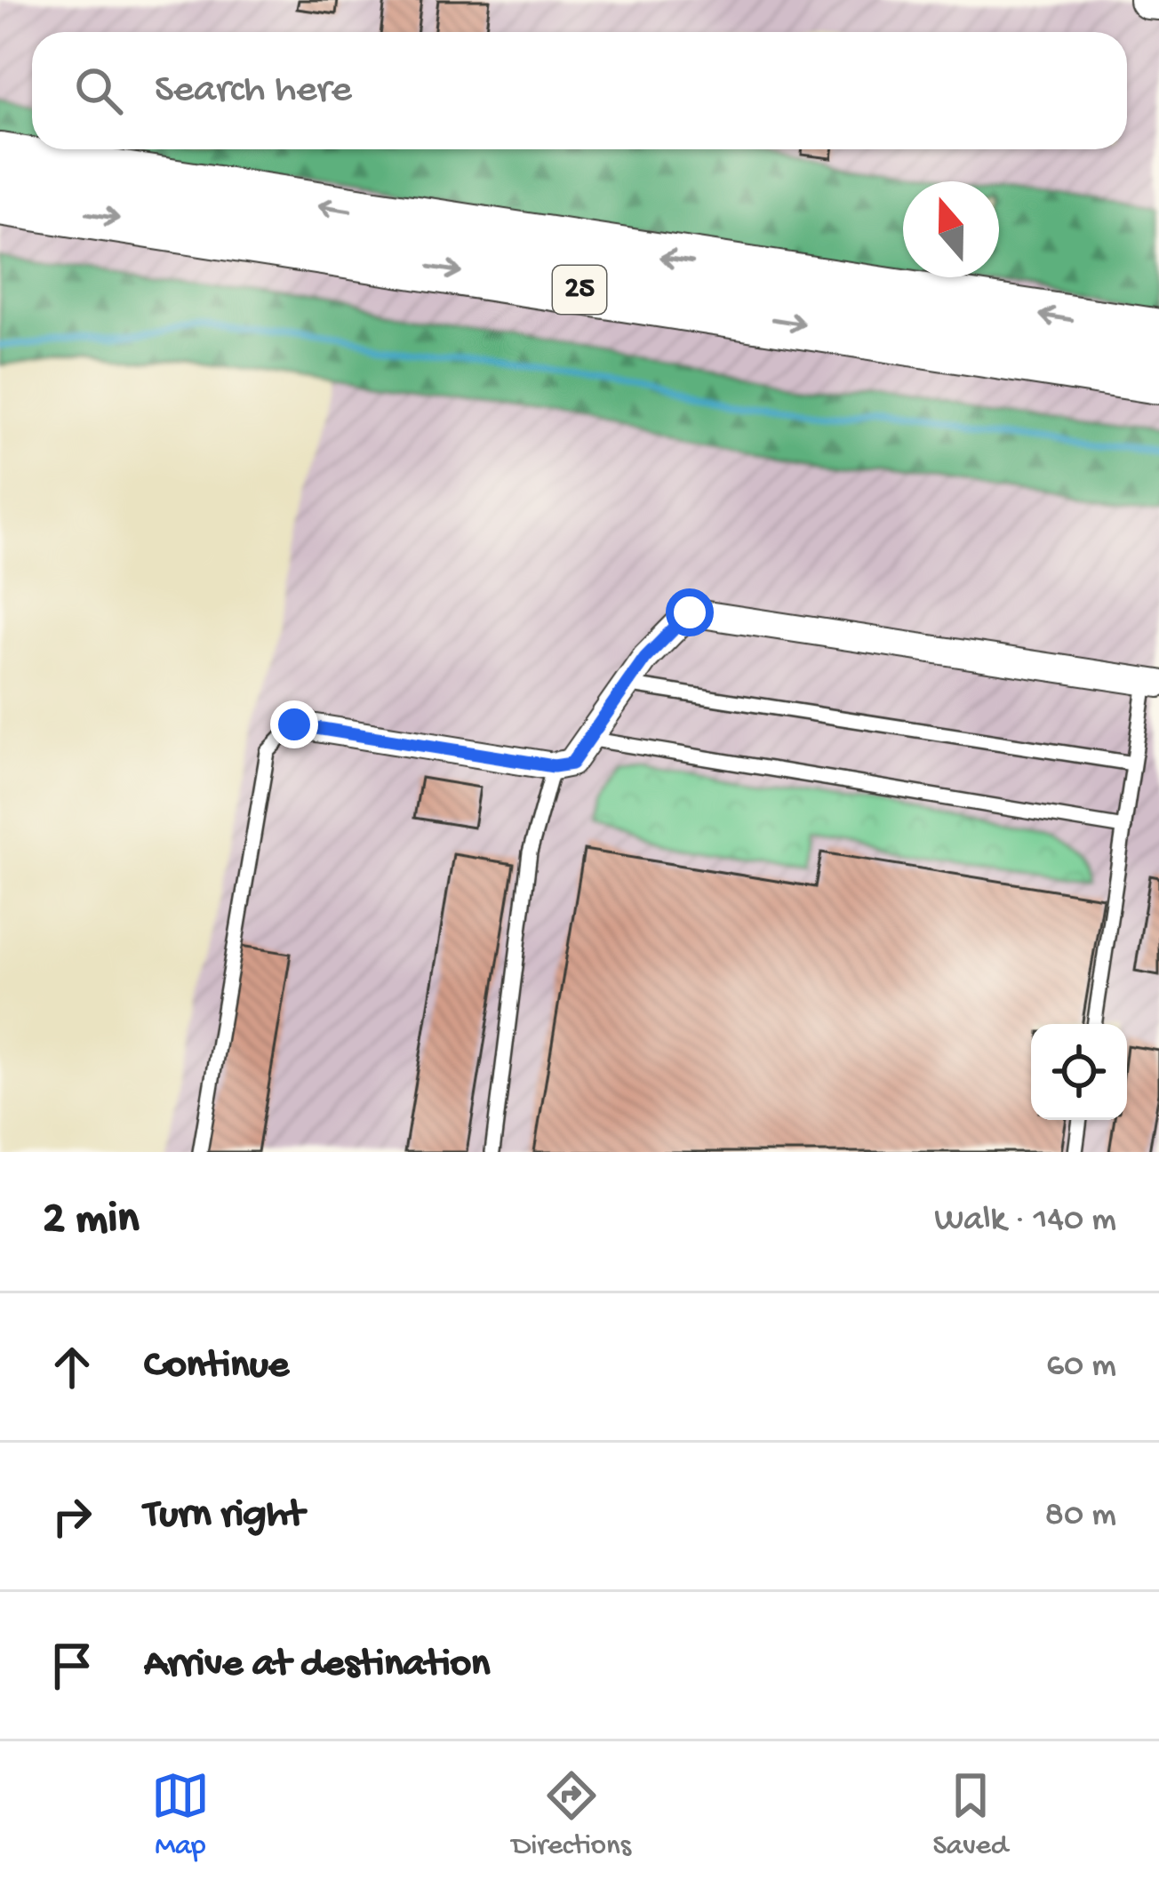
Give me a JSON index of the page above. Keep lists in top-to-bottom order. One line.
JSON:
{"streets":{"highway":["25"]},"north":"top","page":{"search":"Search here","heading":["2 min","Walk · 140 m"],"list":[["Continue","60 m"],["Turn right","80 m"],"Arrive at destination"],"nav":["Map","Directions","Saved"]}}
